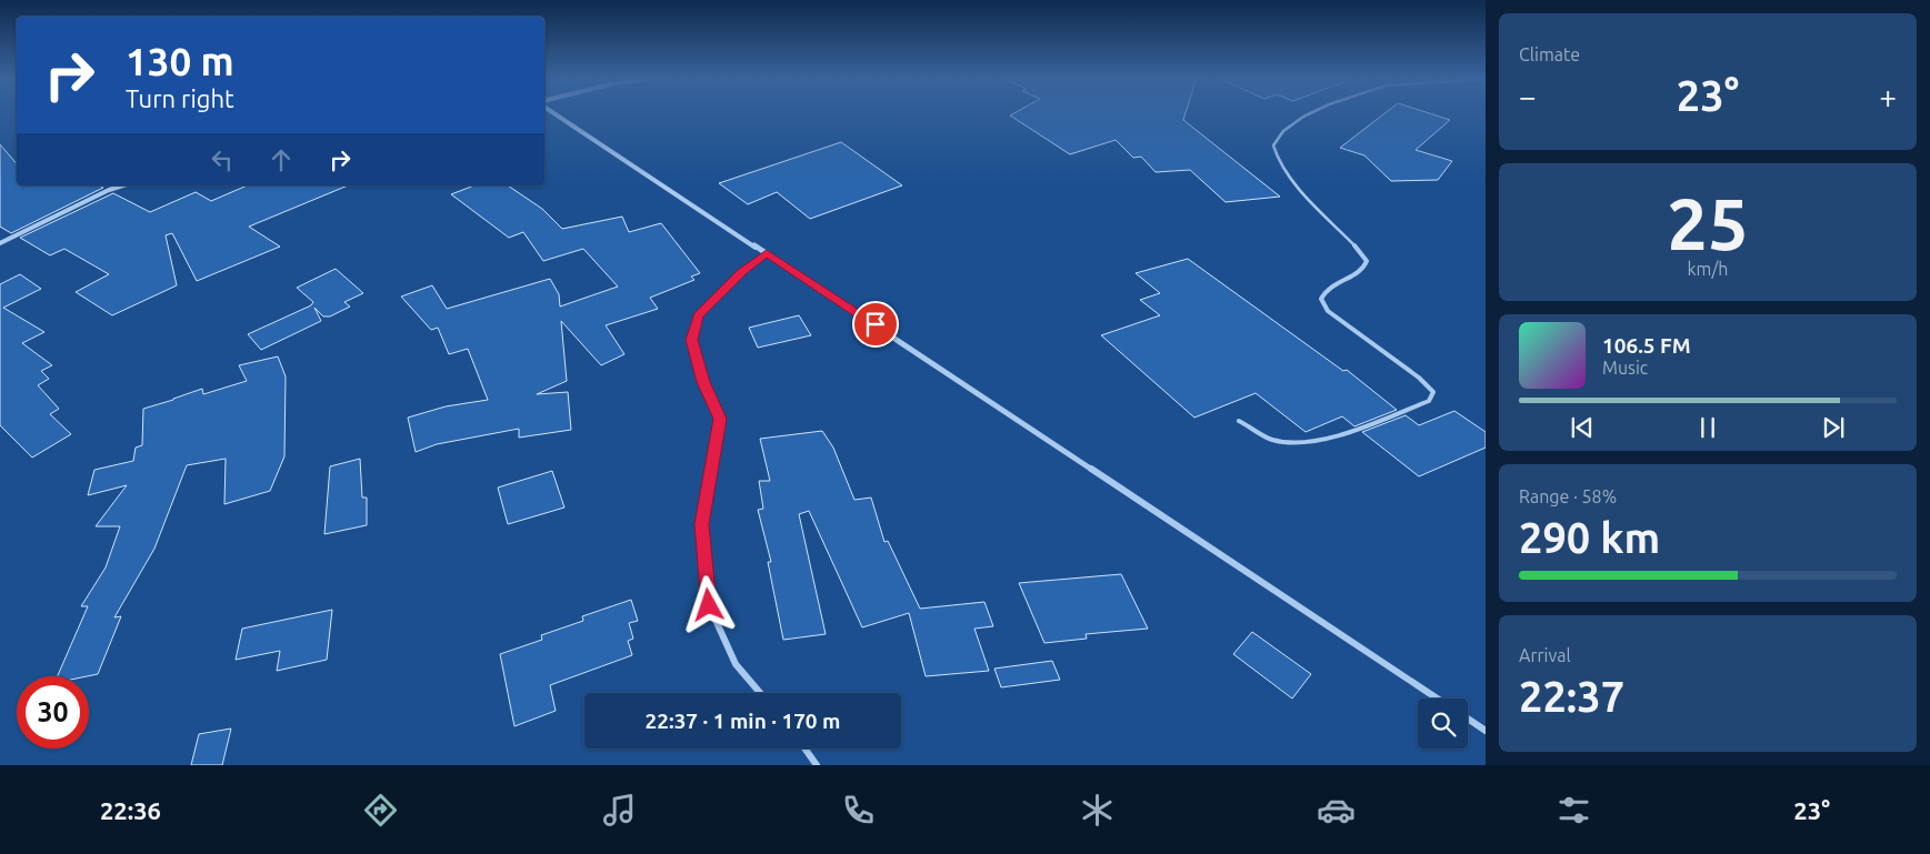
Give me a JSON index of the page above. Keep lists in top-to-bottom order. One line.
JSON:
{"page":{"tile":["Climate",["25","km/h"],["Range · 58%","290 km"],["Arrival","22:37"]],"turn":["130 m","Turn right"],"heat":["−","23°","+"],"song":["106.5 FM","Music"],"limit":"30","trip":"22:37 · 1 min · 170 m","tabs":["22:36","23°"]}}
